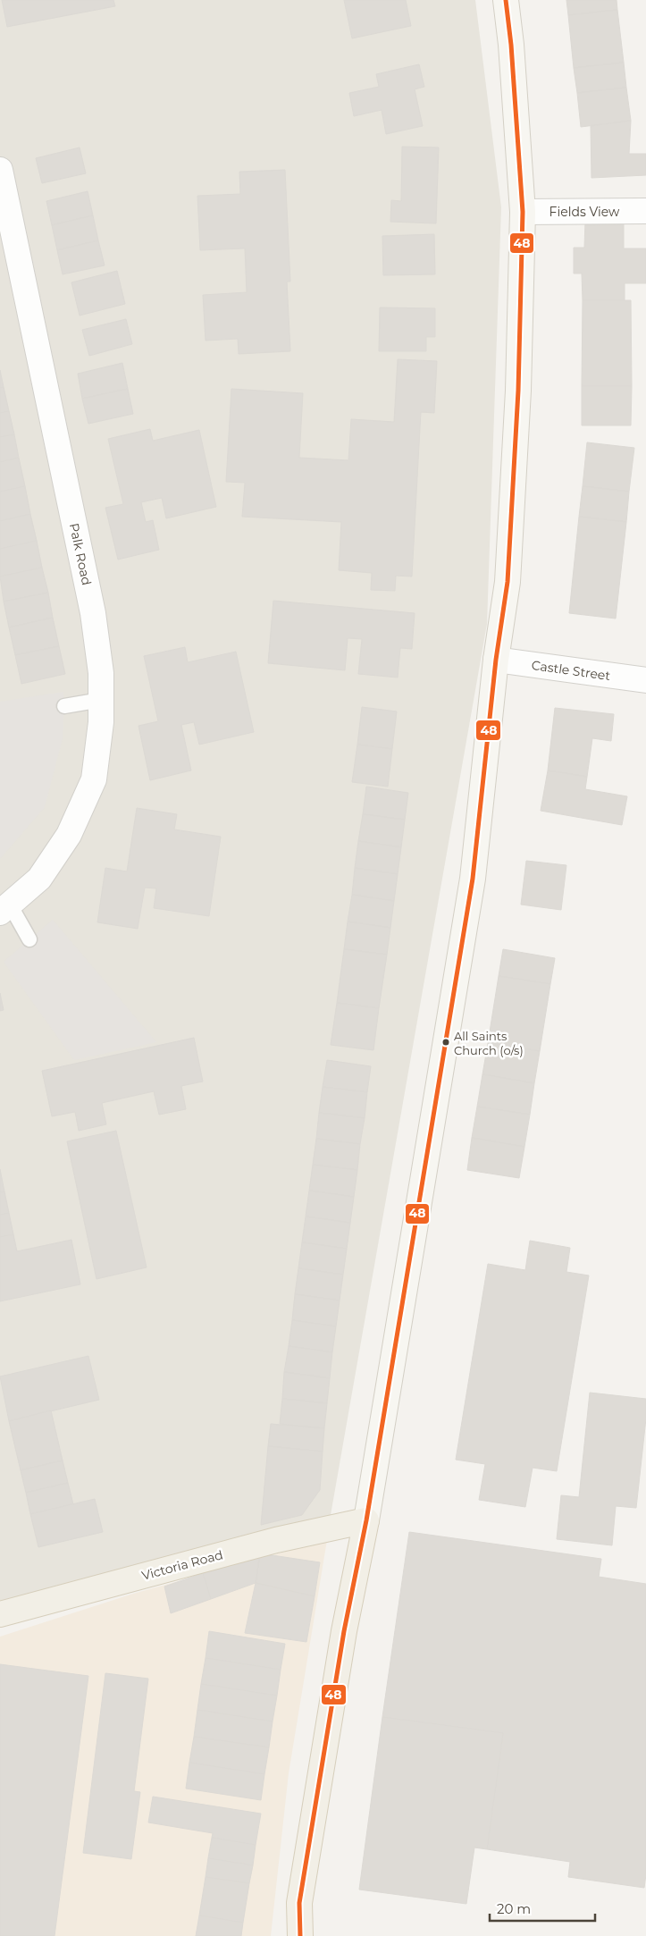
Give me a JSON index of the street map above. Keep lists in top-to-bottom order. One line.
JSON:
{"streets":{"main road":["Victoria Road"],"street":["Fields View","Palk Road","Castle Street"]},"places":["All Saints Church (o/s)"],"lines":["transit line 48"],"scale_bar":"20 m"}
